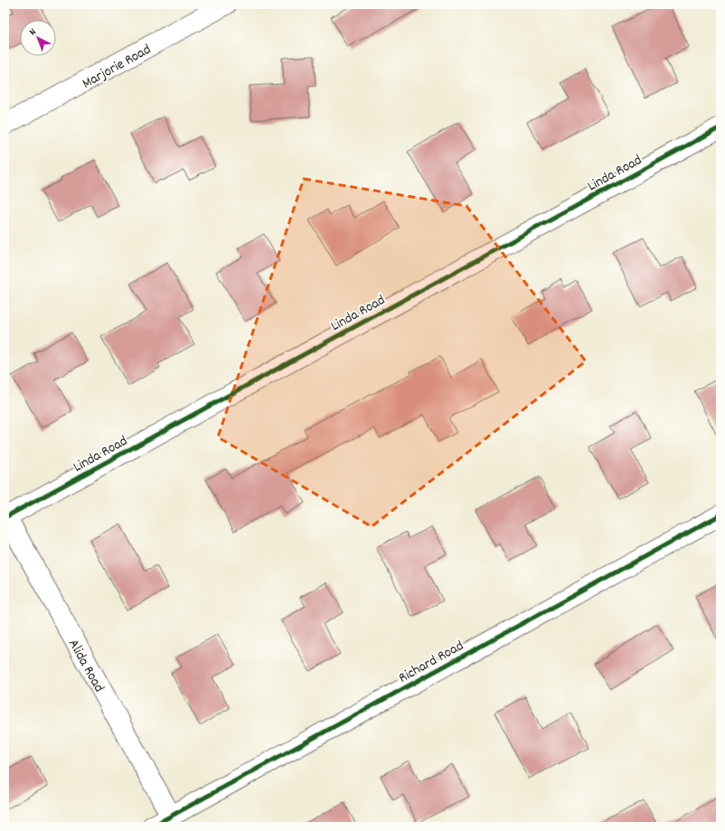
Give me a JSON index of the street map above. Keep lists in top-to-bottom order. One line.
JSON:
{"streets":{"street":["Marjorie Road","Linda Road","Richard Road","Alida Road"]},"crossings":[["Linda Road","Alida Road"],["Richard Road","Alida Road"]],"north":"top left"}
